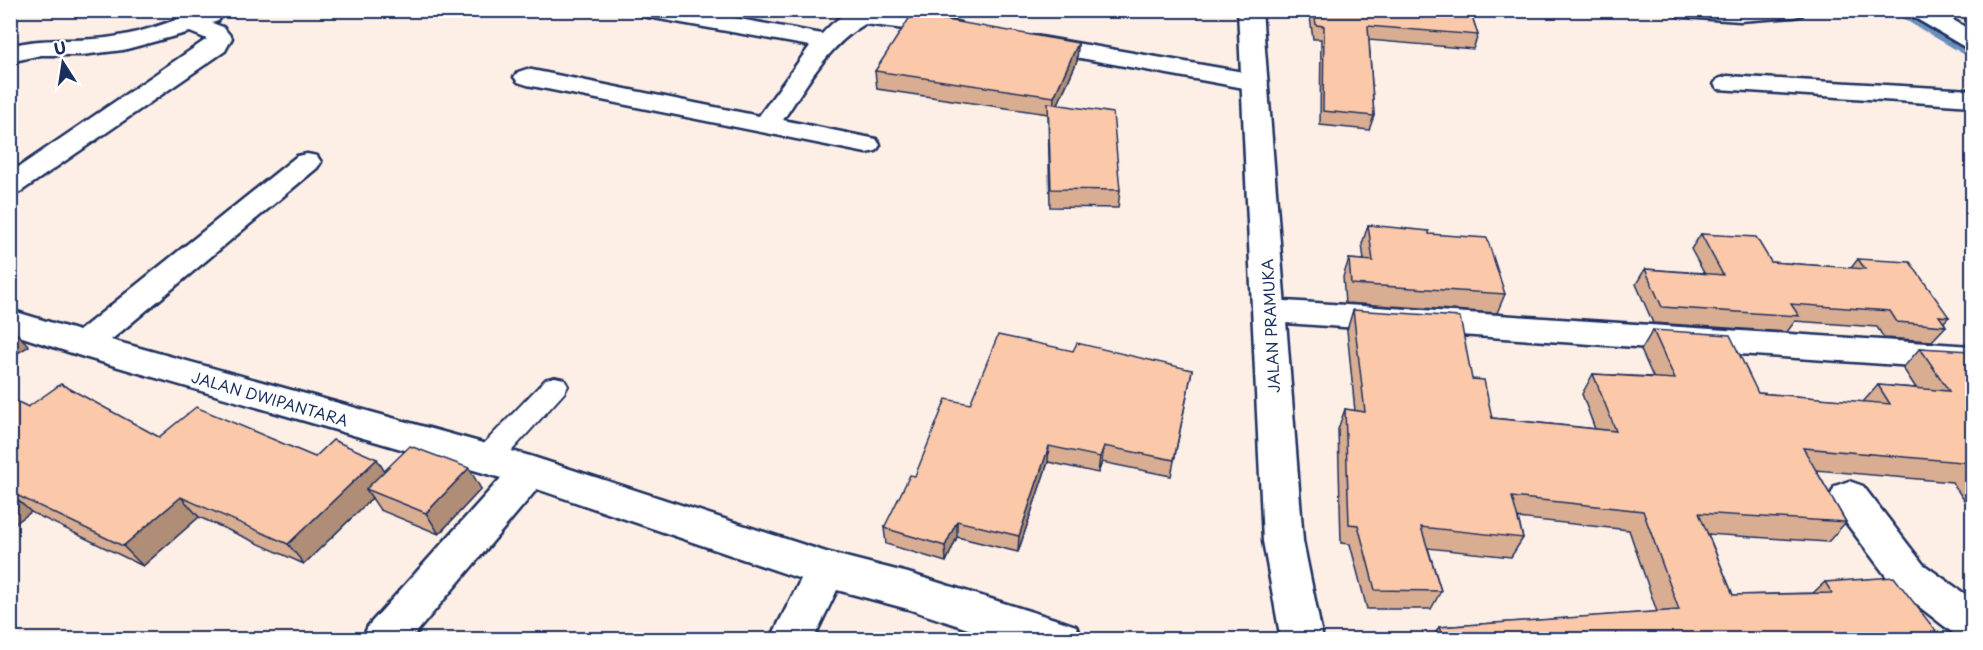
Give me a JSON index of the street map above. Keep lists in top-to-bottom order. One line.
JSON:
{"streets":{"street":["JALAN PRAMUKA","JALAN DWIPANTARA"]},"north":"top"}
